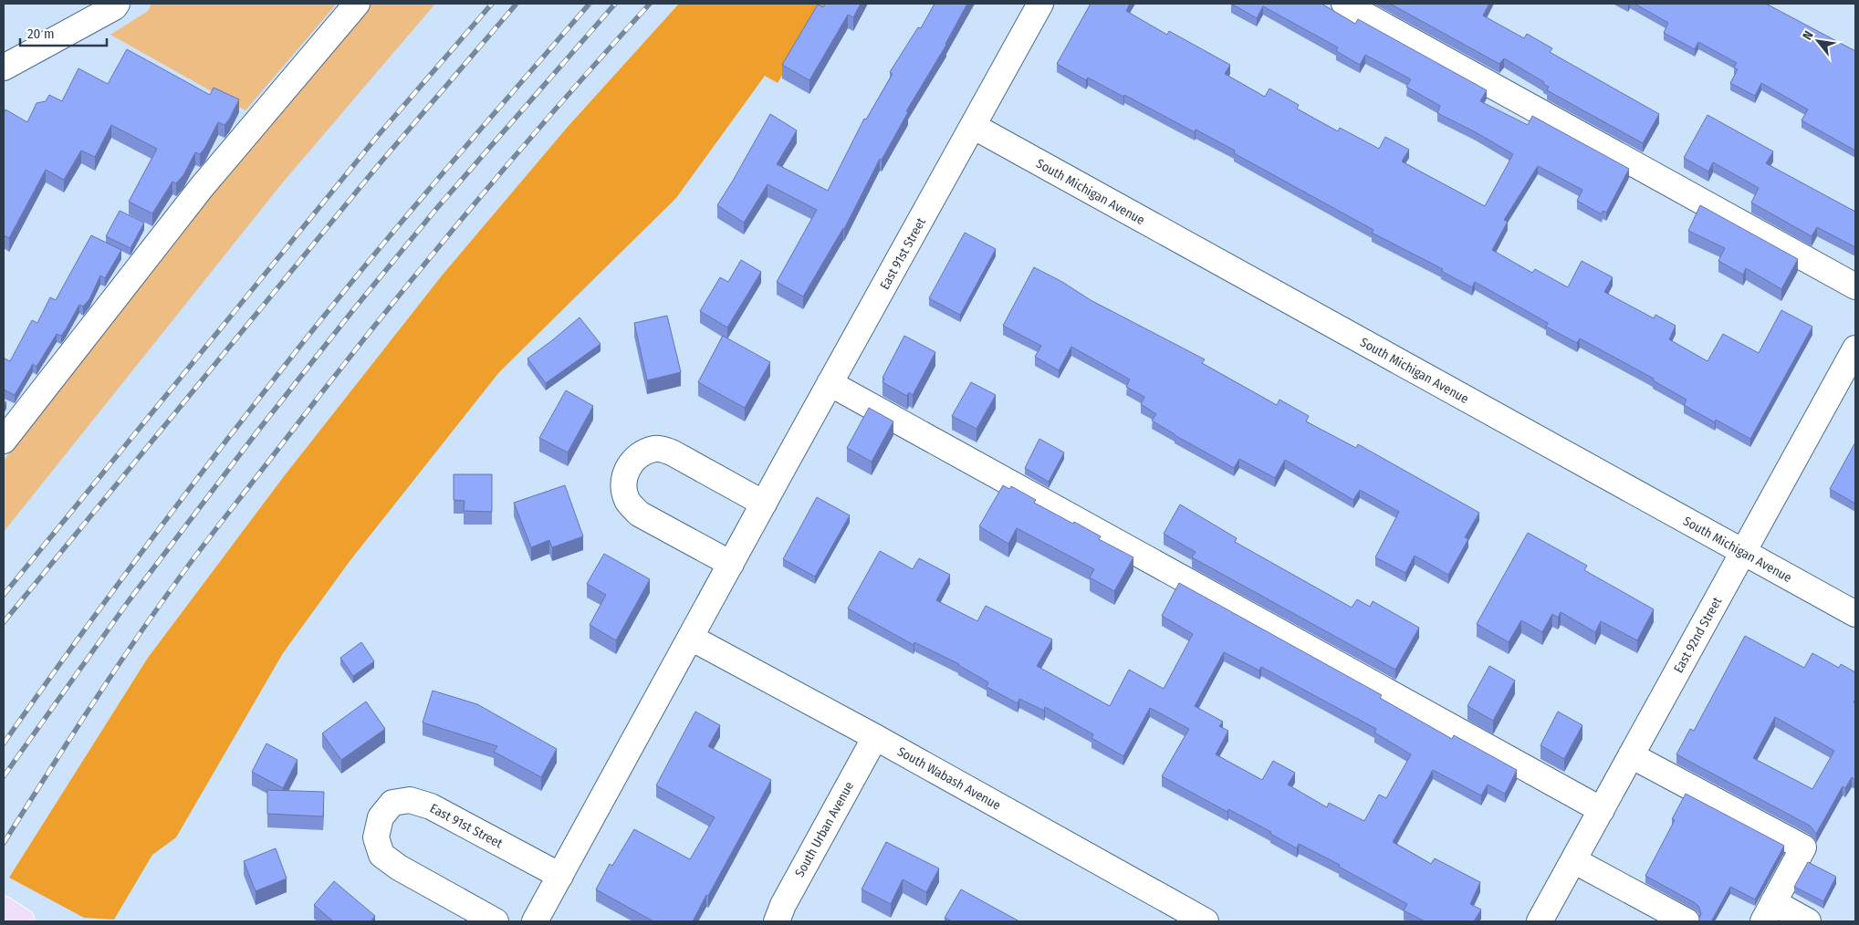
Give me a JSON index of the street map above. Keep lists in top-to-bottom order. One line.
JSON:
{"streets":{"street":["South Michigan Avenue","East 91st Street","East 92nd Street","South Wabash Avenue","South Urban Avenue"]},"crossings":[["South Michigan Avenue","East 91st Street"],["South Michigan Avenue","East 92nd Street"],["East 91st Street","South Wabash Avenue"],["South Wabash Avenue","South Urban Avenue"]],"scale_bar":"20 m","north":"top left"}
